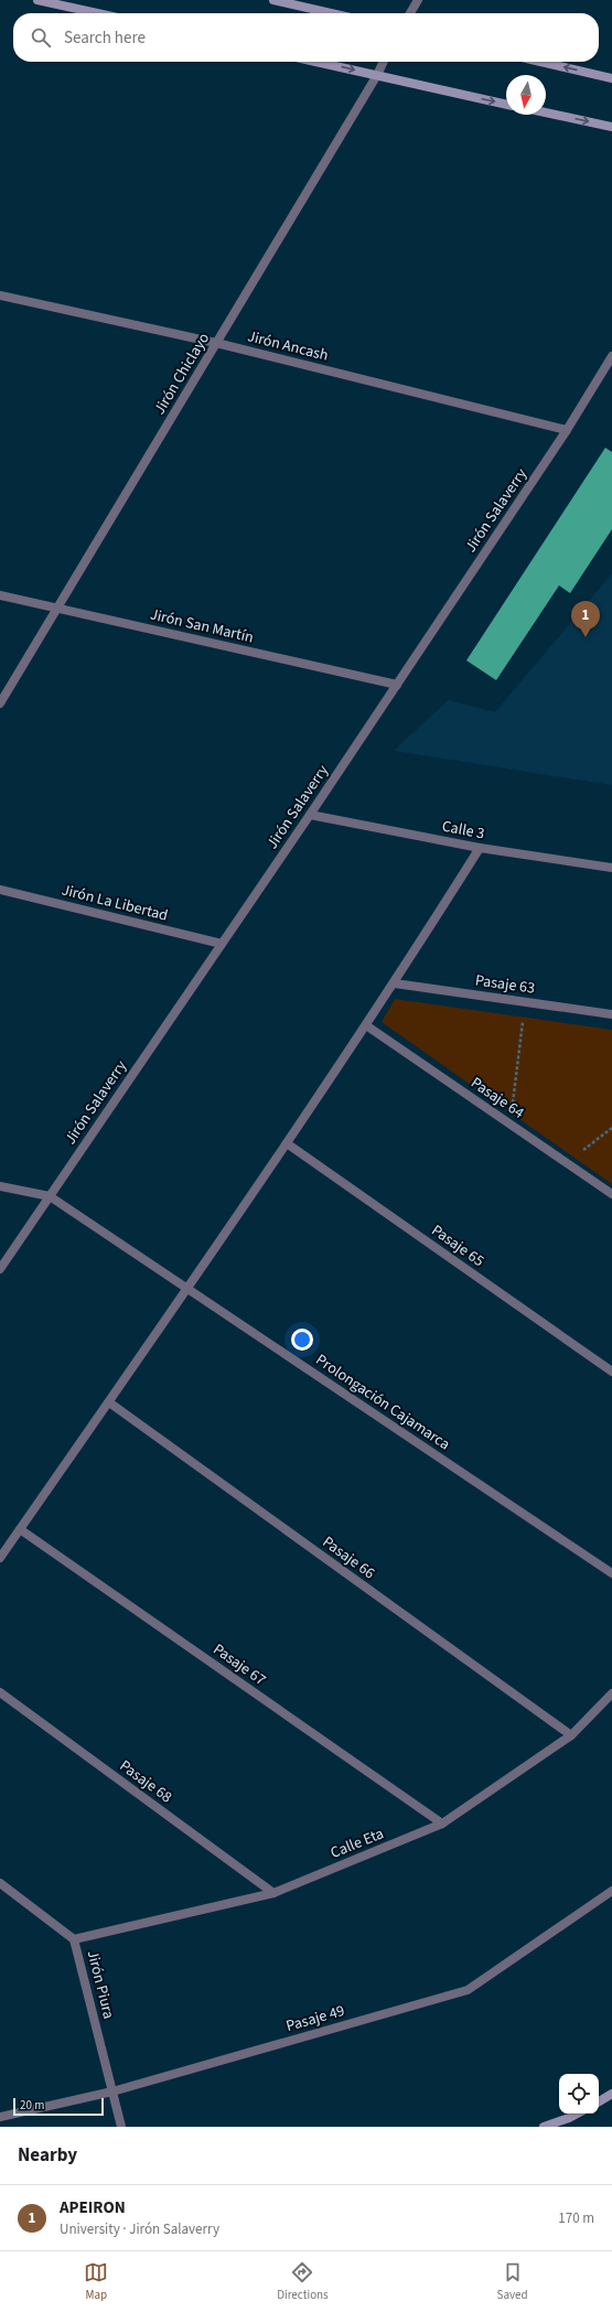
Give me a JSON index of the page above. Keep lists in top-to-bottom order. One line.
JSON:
{"streets":{"street":["Jirón Ancash","Jirón Chiclayo","Jirón Salaverry","Jirón San Martín","Calle 3","Jirón La Libertad","Pasaje 63","Pasaje 64","Pasaje 65","Prolongación Cajamarca","Pasaje 66","Pasaje 67","Pasaje 68","Calle Eta","Jirón Piura","Pasaje 49"]},"crossings":[["Jirón Ancash","Jirón Chiclayo"],["Jirón Ancash","Jirón Salaverry"],["Jirón Chiclayo","Jirón San Martín"],["Jirón Salaverry","Jirón San Martín"],["Jirón Salaverry","Calle 3"],["Jirón Salaverry","Jirón La Libertad"],["Jirón Salaverry","Prolongación Cajamarca"],["Pasaje 66","Calle Eta"],["Pasaje 67","Calle Eta"],["Pasaje 68","Calle Eta"],["Calle Eta","Jirón Piura"],["Jirón Piura","Pasaje 49"]],"scale_bar":"20 m","north":"bottom","page":{"search":"Search here","pins":"1","scale":"20 m","heading":"Nearby","list":[{"mark":"1","name":"APEIRON","note":"University · Jirón Salaverry","value":"170 m"}],"nav":["Map","Directions","Saved"]}}
